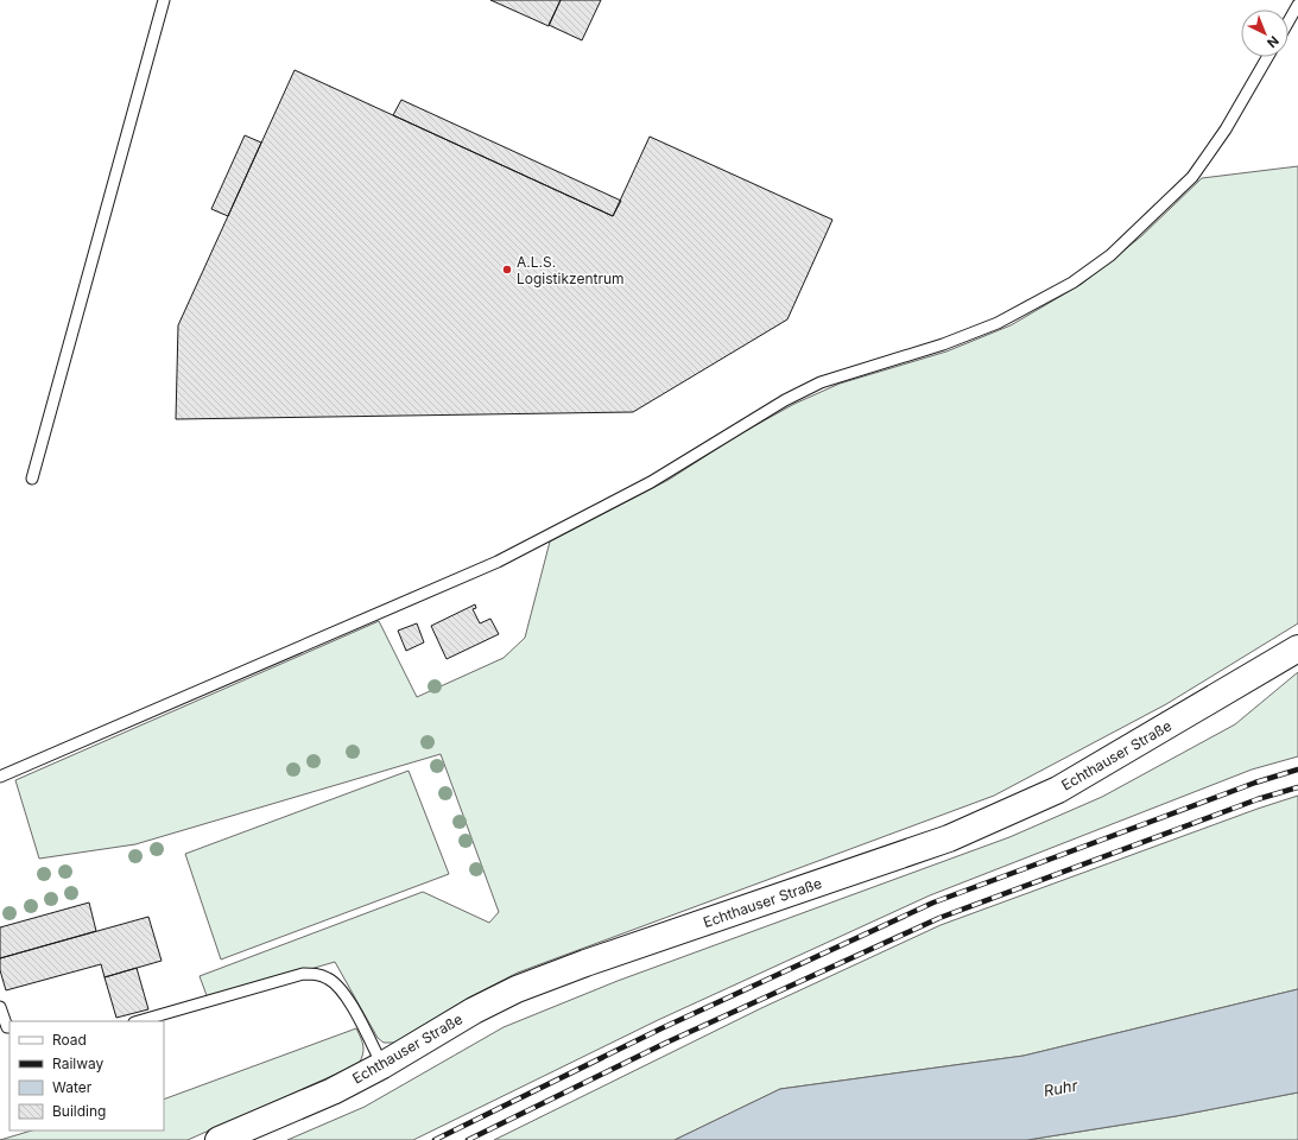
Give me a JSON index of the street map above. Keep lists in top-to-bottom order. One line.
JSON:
{"streets":{"main road":["Echthauser Straße"]},"water":["Ruhr"],"places":["A.L.S. Logistikzentrum"],"legend":["Road","Railway","Water","Building"],"north":"bottom right"}
